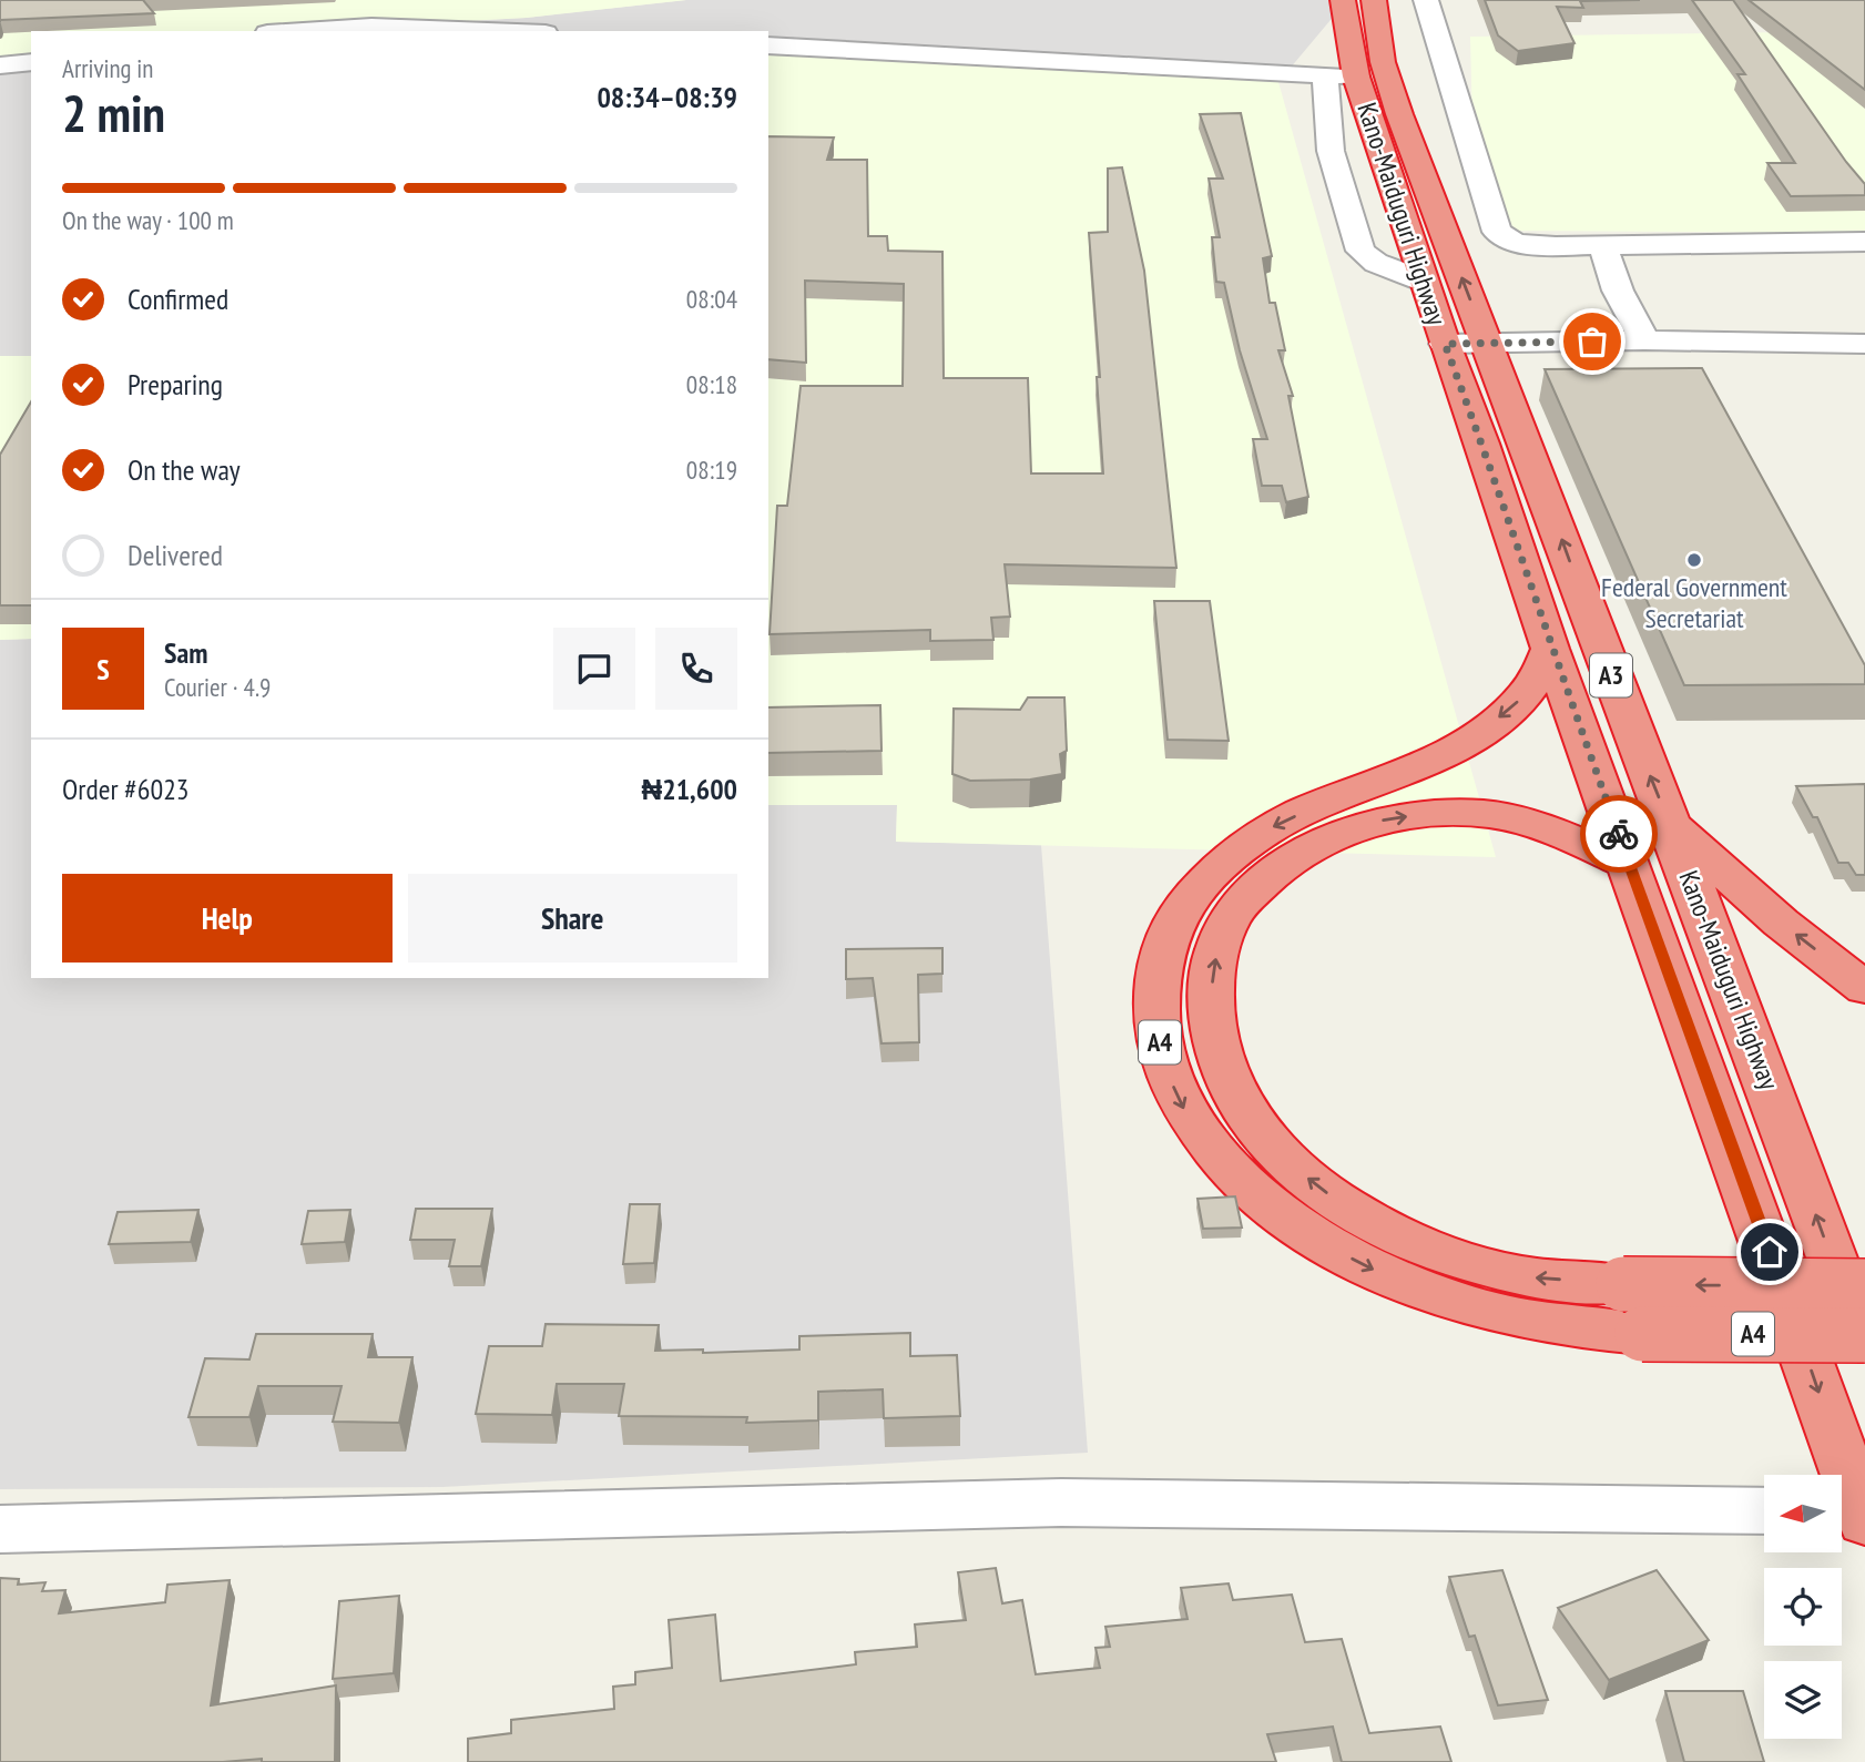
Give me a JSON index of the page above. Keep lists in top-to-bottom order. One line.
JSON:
{"streets":{"highway":["Kano-Maiduguri Highway","A3","A4"]},"crossings":[["Kano-Maiduguri Highway","A4"]],"places":["Federal Government Secretariat"],"north":"left","page":{"heading":["2 min","Arriving in","08:34–08:39"],"panel":["Sam","Courier · 4.9","Order #6023","₦21,600"],"bar":"On the way · 100 m","list":[["Confirmed","08:04"],["Preparing","08:18"],["On the way","08:19"],"Delivered"],"round":"S","buttons":["Help","Share"]}}
